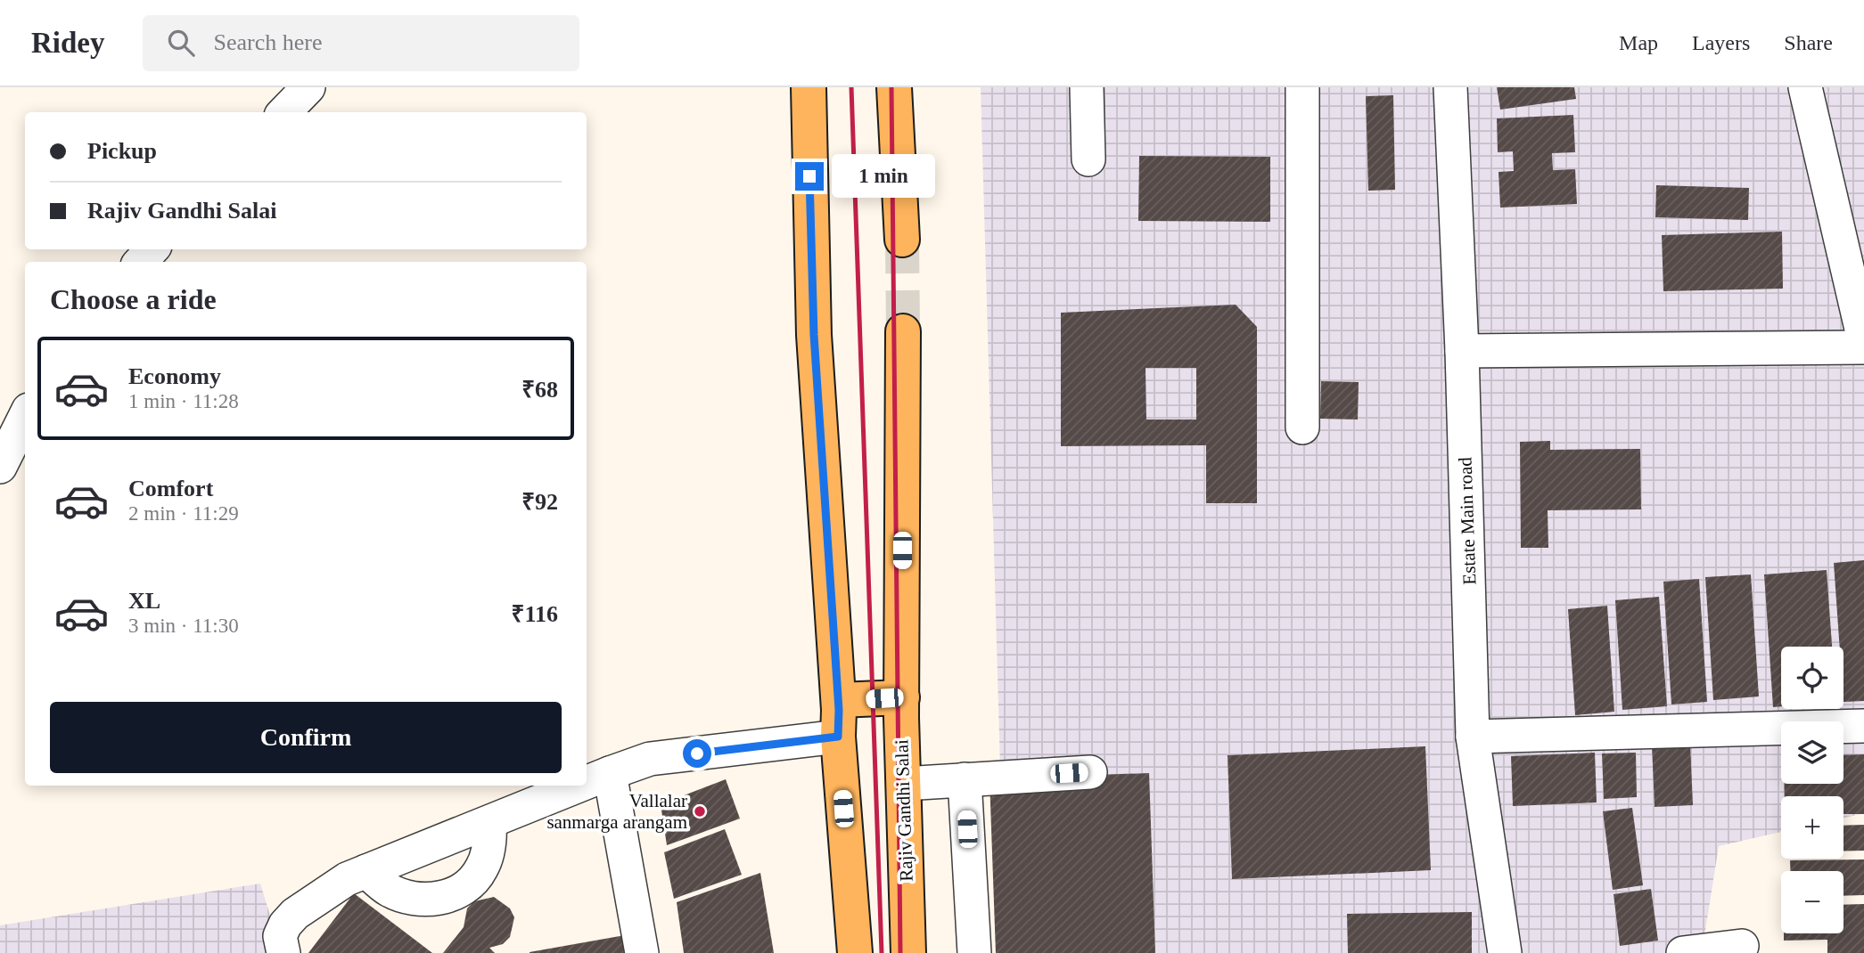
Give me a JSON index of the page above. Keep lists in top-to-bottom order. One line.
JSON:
{"streets":{"main road":["Rajiv Gandhi Salai"],"street":["Estate Main road"]},"places":["Vallalar sanmarga arangam"],"page":{"header":"Ridey","search":"Search here","nav":["Map","Layers","Share"],"banner":["Pickup","Rajiv Gandhi Salai"],"bubble":"1 min","heading":"Choose a ride","list":[{"name":"Economy","note":"1 min · 11:28","value":"₹68"},{"name":"Comfort","note":"2 min · 11:29","value":"₹92"},{"name":"XL","note":"3 min · 11:30","value":"₹116"}],"map_buttons":["+","−"],"buttons":"Confirm"}}
